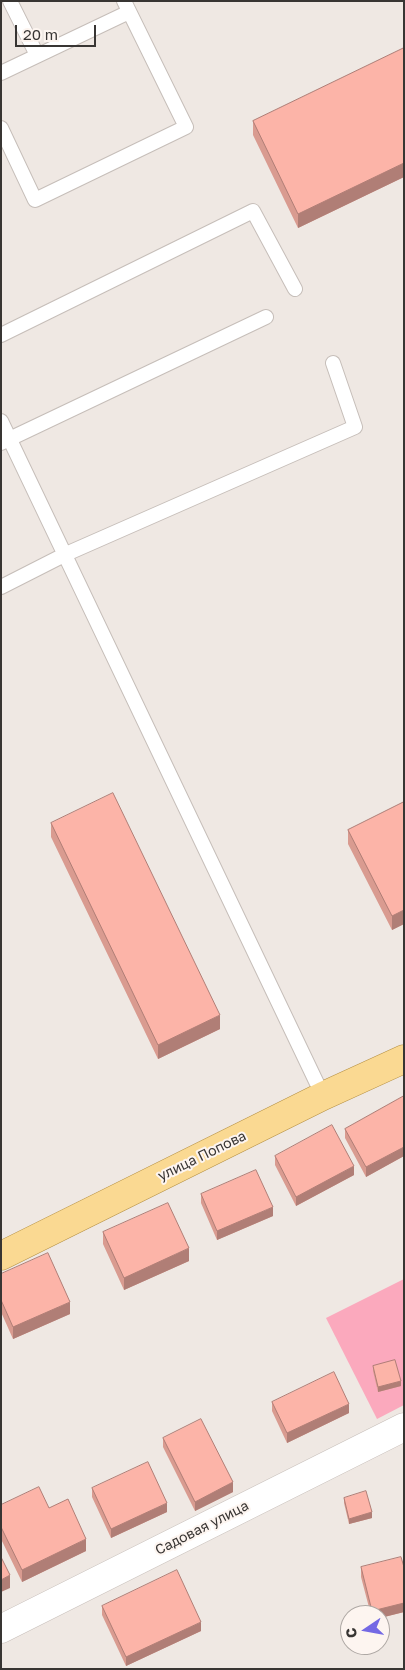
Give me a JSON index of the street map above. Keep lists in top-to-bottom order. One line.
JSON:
{"streets":{"main road":["улица Попова"],"street":["Садовая улица"]},"scale_bar":"20 m","north":"left"}
